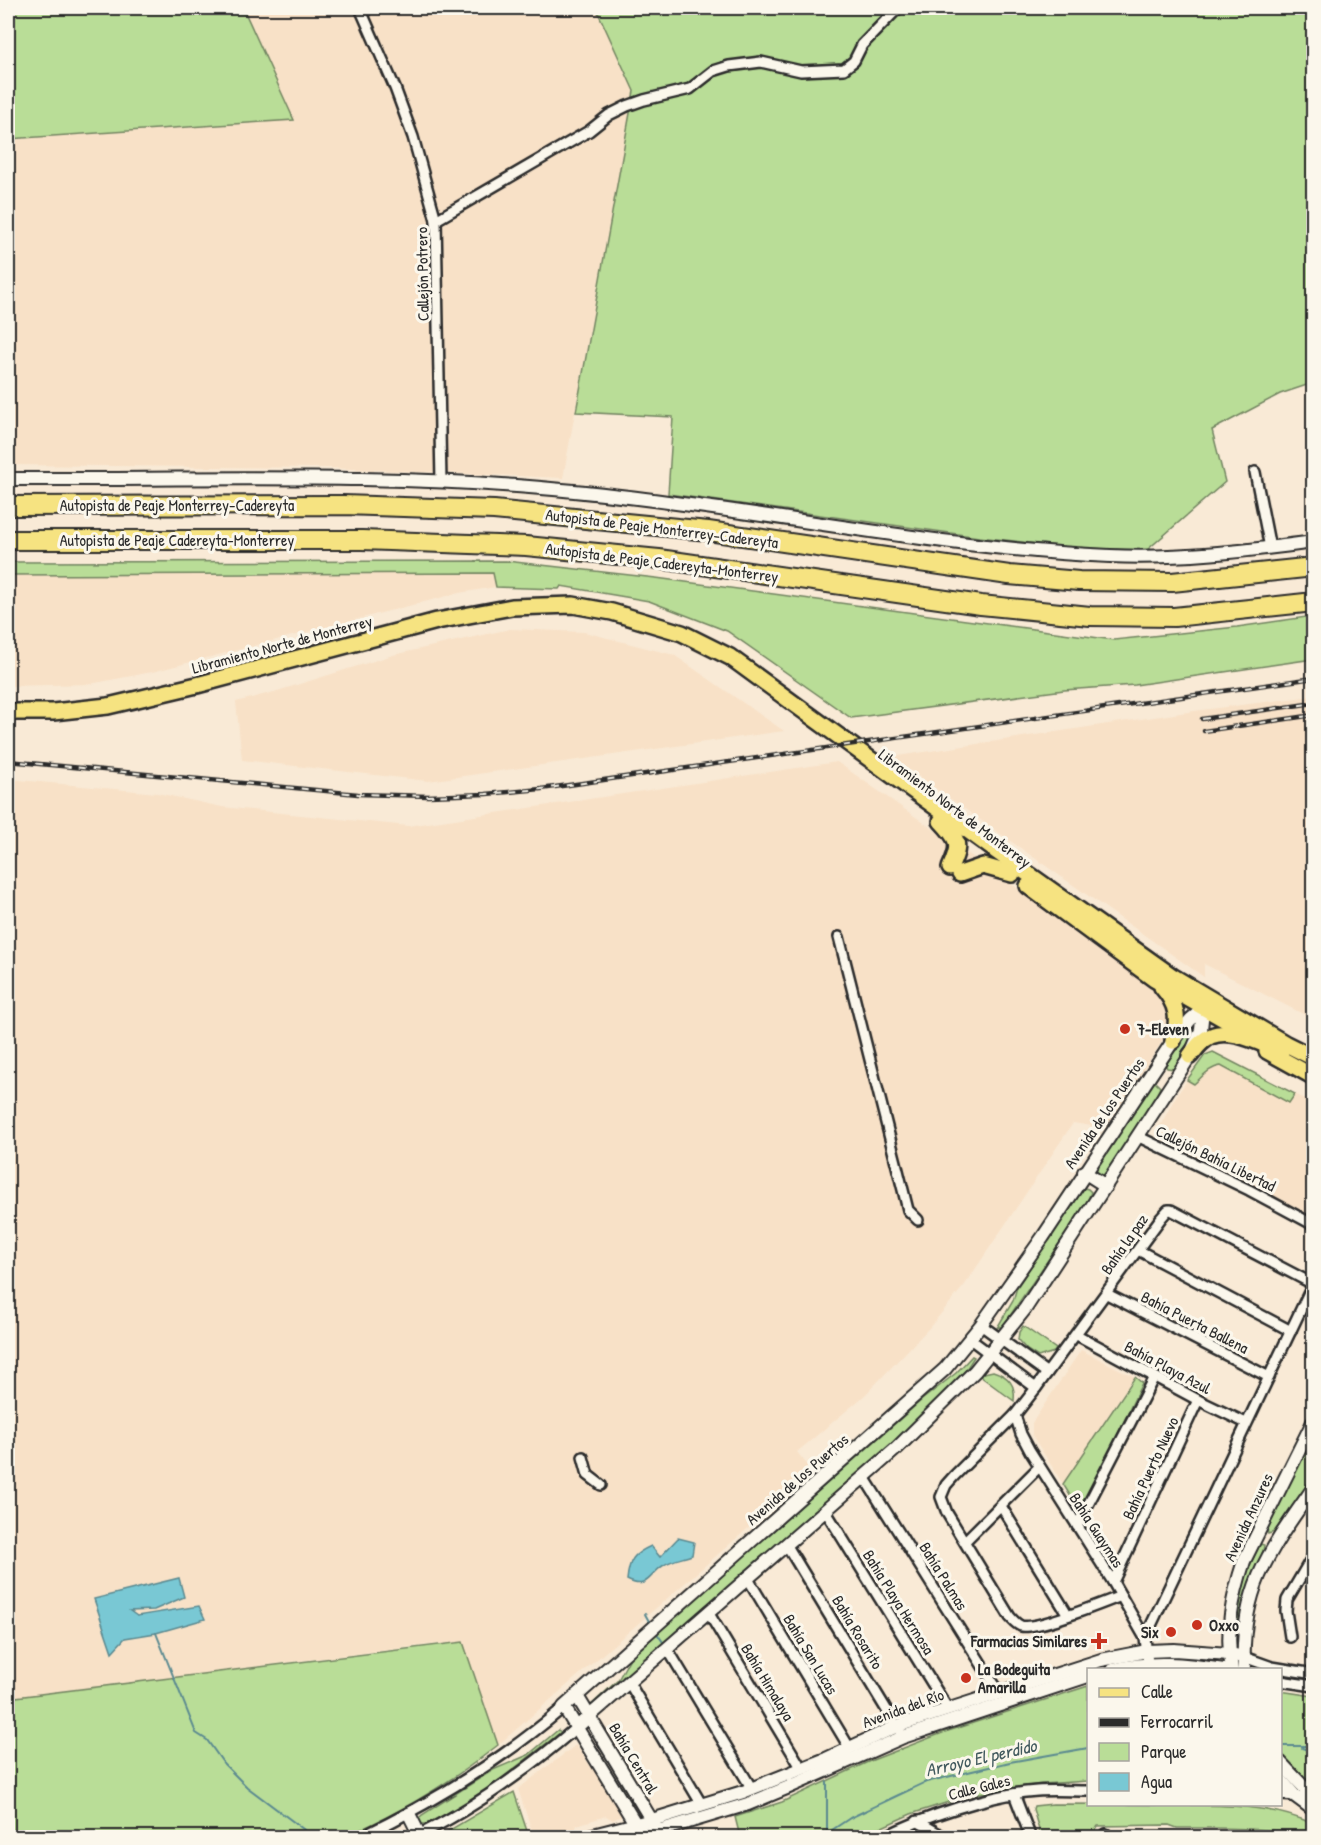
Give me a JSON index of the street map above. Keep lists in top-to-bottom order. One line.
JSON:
{"streets":{"highway":["Autopista de Peaje Monterrey-Cadereyta","Autopista de Peaje Cadereyta-Monterrey"],"main road":["Libramiento Norte de Monterrey"],"street":["Callejón Potrero","Avenida de los Puertos","Callejón Bahía Libertad","Bahía la paz","Bahía Puerta Ballena","Bahía Playa Azul","Bahía Puerto Nuevo","Avenida Anzures","Bahía Guaymas","Bahía Palmas","Bahía Playa Hermosa","Bahía Rosarito","Bahía San Lucas","Bahía Himalaya","Avenida del Río","Bahía Central","Calle Gales"]},"crossings":[["Libramiento Norte de Monterrey","Avenida de los Puertos"],["Avenida de los Puertos","Bahía Central"],["Bahía la paz","Bahía Puerta Ballena"],["Bahía la paz","Bahía Playa Azul"],["Bahía la paz","Bahía Guaymas"],["Bahía Playa Azul","Bahía Puerto Nuevo"],["Bahía Puerto Nuevo","Bahía Guaymas"],["Avenida Anzures","Avenida del Río"],["Bahía Guaymas","Avenida del Río"],["Bahía Palmas","Avenida del Río"],["Bahía Playa Hermosa","Avenida del Río"],["Bahía Rosarito","Avenida del Río"],["Bahía San Lucas","Avenida del Río"],["Bahía Himalaya","Avenida del Río"],["Avenida del Río","Bahía Central"]],"water":["Arroyo El perdido"],"places":{"other":["7-Eleven","Oxxo","Six","La Bodeguita Amarilla"],"health":["Farmacias Similares"]},"legend":["Calle","Ferrocarril","Parque","Agua"]}
